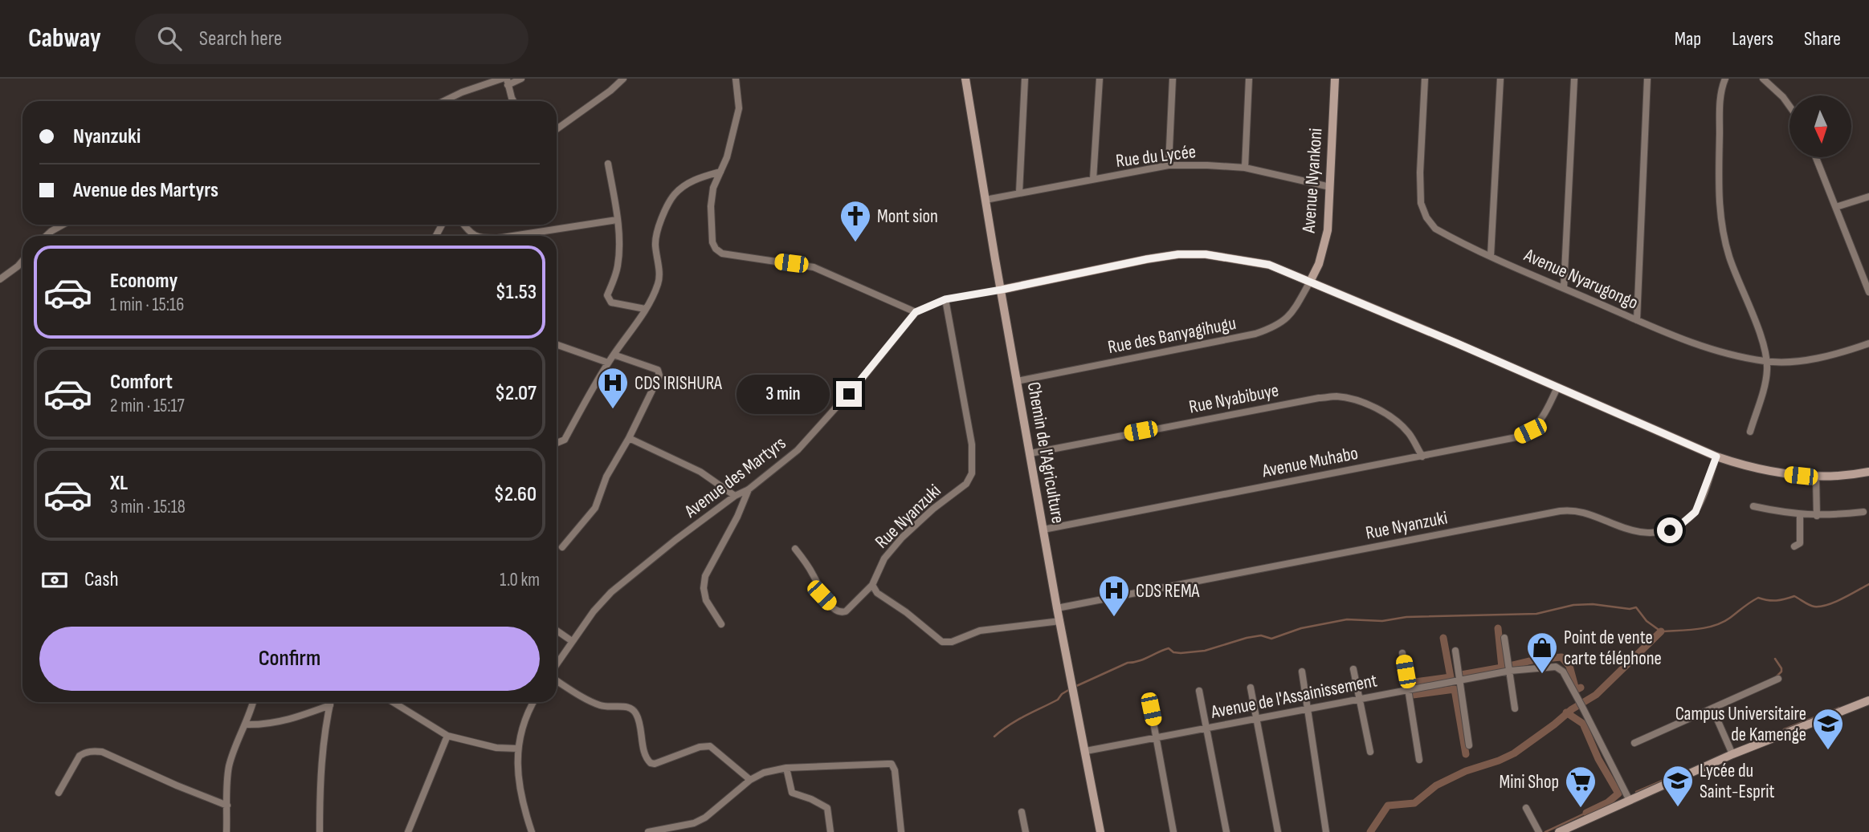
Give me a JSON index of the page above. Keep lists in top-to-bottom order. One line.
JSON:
{"streets":{"street":["Rue du Lycée","Avenue Nyankoni","Avenue Nyarugongo","Rue des Banyagihugu","Rue Nyabibuye","Chemin de l'Agriculture","Avenue Muhabo","Avenue des Martyrs","Rue Nyanzuki","Avenue de l'Assainissement"]},"crossings":[["Rue du Lycée","Avenue Nyankoni"],["Rue du Lycée","Chemin de l'Agriculture"],["Avenue Nyankoni","Rue des Banyagihugu"],["Rue des Banyagihugu","Chemin de l'Agriculture"],["Rue Nyabibuye","Chemin de l'Agriculture"],["Rue Nyabibuye","Avenue Muhabo"],["Chemin de l'Agriculture","Avenue Muhabo"],["Chemin de l'Agriculture","Avenue des Martyrs"],["Chemin de l'Agriculture","Rue Nyanzuki"],["Chemin de l'Agriculture","Avenue de l'Assainissement"],["Avenue des Martyrs","Rue Nyanzuki"]],"places":{"church":["Mont sion"],"hospital":["CDS IRISHURA","CDS REMA"],"shop":["Point de vente carte téléphone"],"school or university":["Campus Universitaire de Kamenge","Lycée du Saint-Esprit"],"supermarket":["Mini Shop"]},"north":"bottom","page":{"header":"Cabway","search":"Search here","nav":["Map","Layers","Share"],"banner":["Nyanzuki","Avenue des Martyrs"],"list":[{"name":"Economy","note":"1 min · 15:16","value":"$1.53"},{"name":"Comfort","note":"2 min · 15:17","value":"$2.07"},{"name":"XL","note":"3 min · 15:18","value":"$2.60"}],"bubble":"3 min","pay":["Cash","1.0 km"],"buttons":"Confirm"}}
